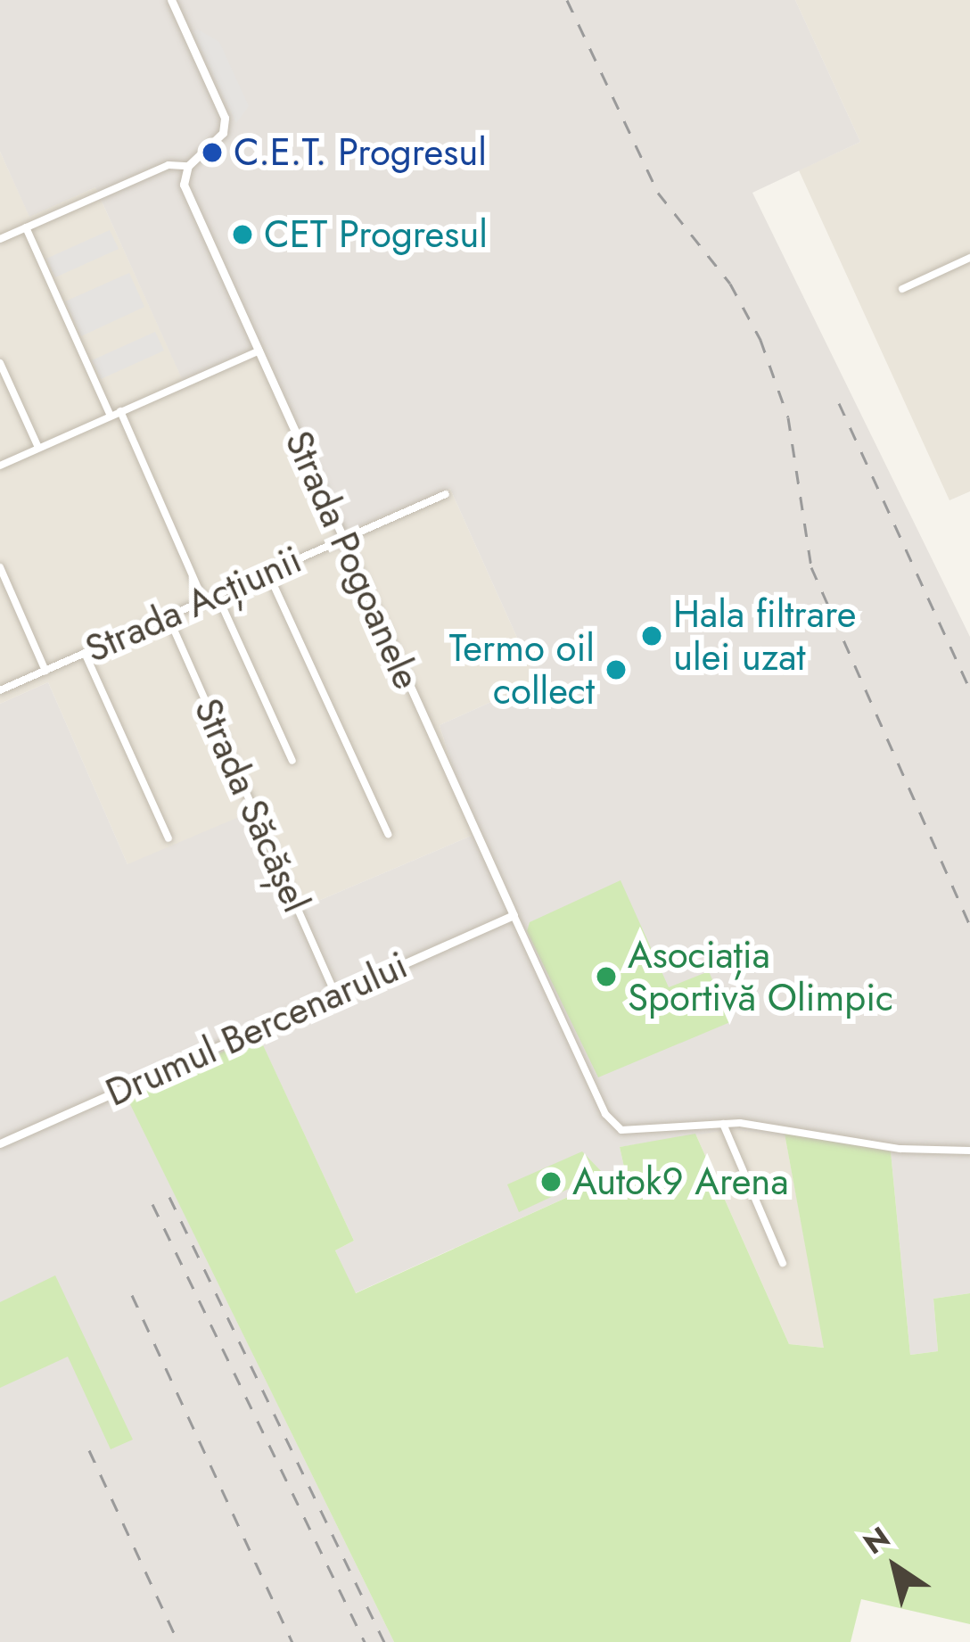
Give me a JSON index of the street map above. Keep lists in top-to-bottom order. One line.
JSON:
{"streets":{"street":["Strada Pogoanele","Strada Acțiunii","Strada Săcășel","Drumul Bercenarului"]},"crossings":[["Strada Pogoanele","Strada Acțiunii"],["Strada Pogoanele","Drumul Bercenarului"],["Strada Acțiunii","Strada Săcășel"],["Strada Săcășel","Drumul Bercenarului"]],"places":["C.E.T. Progresul","CET Progresul","Hala filtrare ulei uzat","Termo oil collect","Asociația Sportivă Olimpic","Autok9 Arena"],"north":"top left"}
